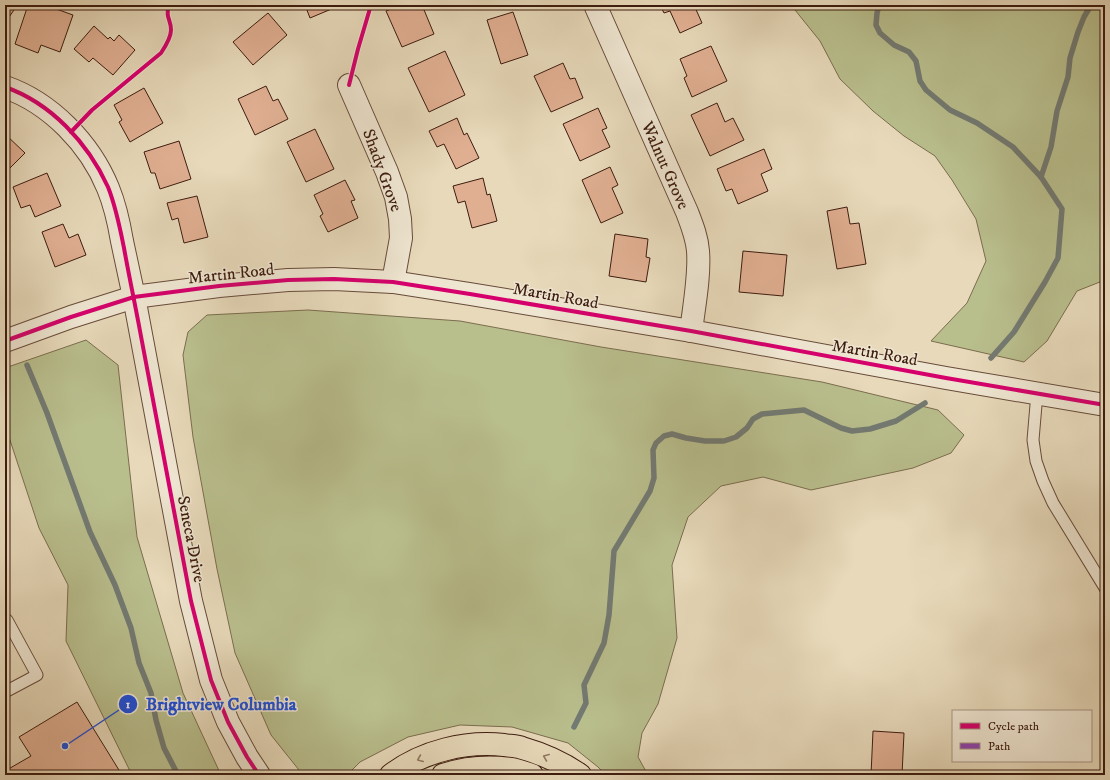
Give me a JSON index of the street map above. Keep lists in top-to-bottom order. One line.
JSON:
{"streets":{"street":["Walnut Grove","Shady Grove","Martin Road","Seneca Drive"]},"crossings":[["Walnut Grove","Martin Road"],["Shady Grove","Martin Road"],["Martin Road","Seneca Drive"]],"places":["Brightview Columbia"],"legend":["Cycle path","Path"]}
